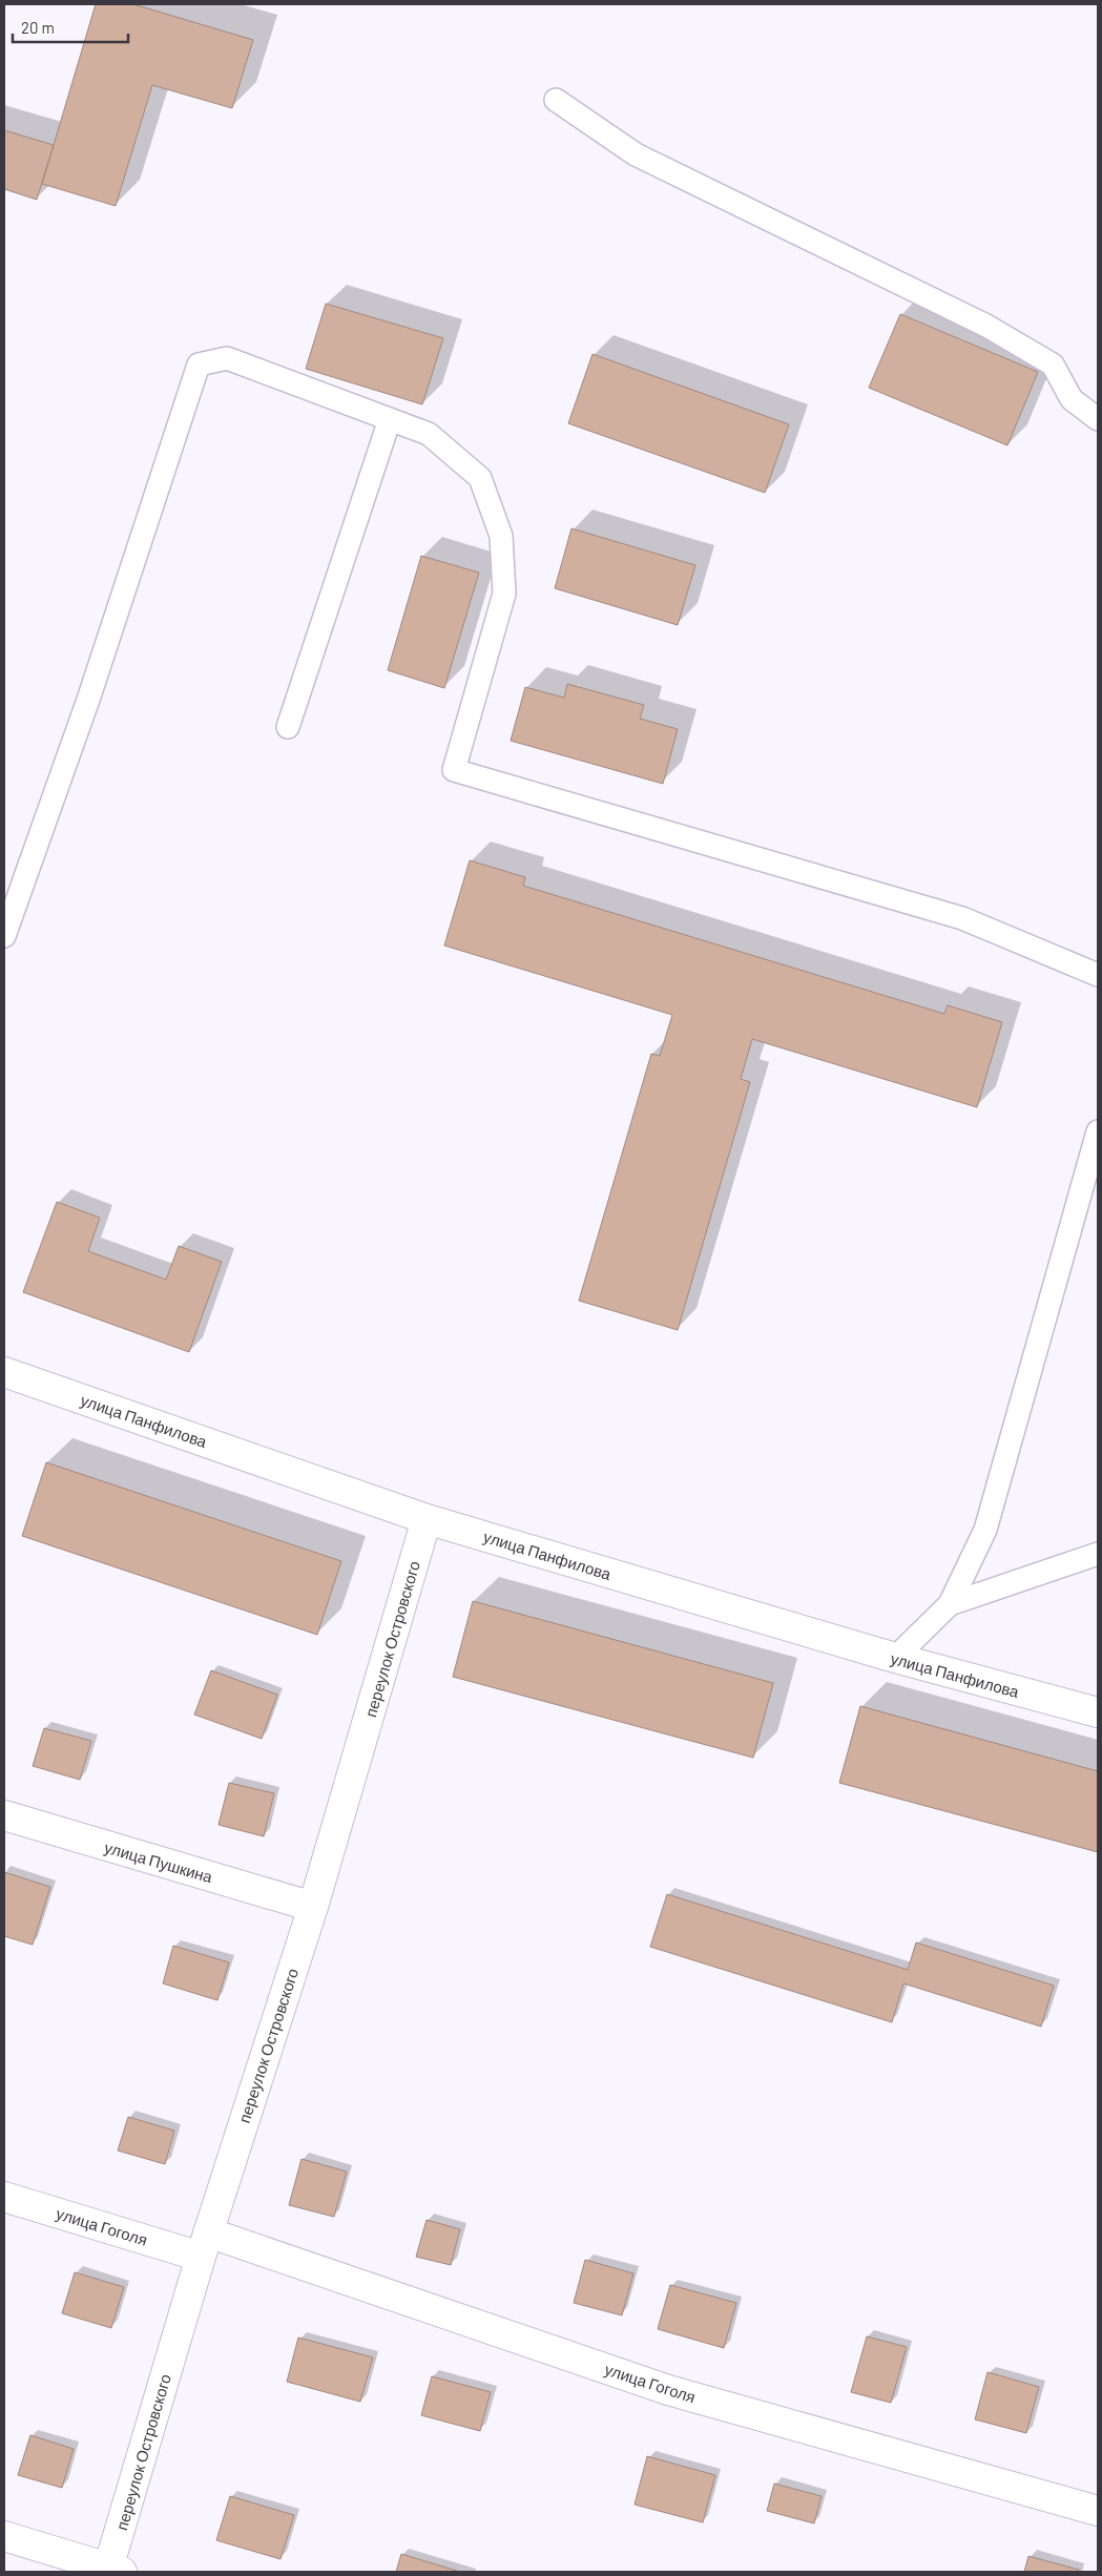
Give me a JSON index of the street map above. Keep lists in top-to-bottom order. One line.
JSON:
{"streets":{"street":["улица Панфилова","переулок Островского","улица Пушкина","улица Гоголя"]},"crossings":[["улица Панфилова","переулок Островского"],["переулок Островского","улица Пушкина"],["переулок Островского","улица Гоголя"]],"scale_bar":"20 m"}
